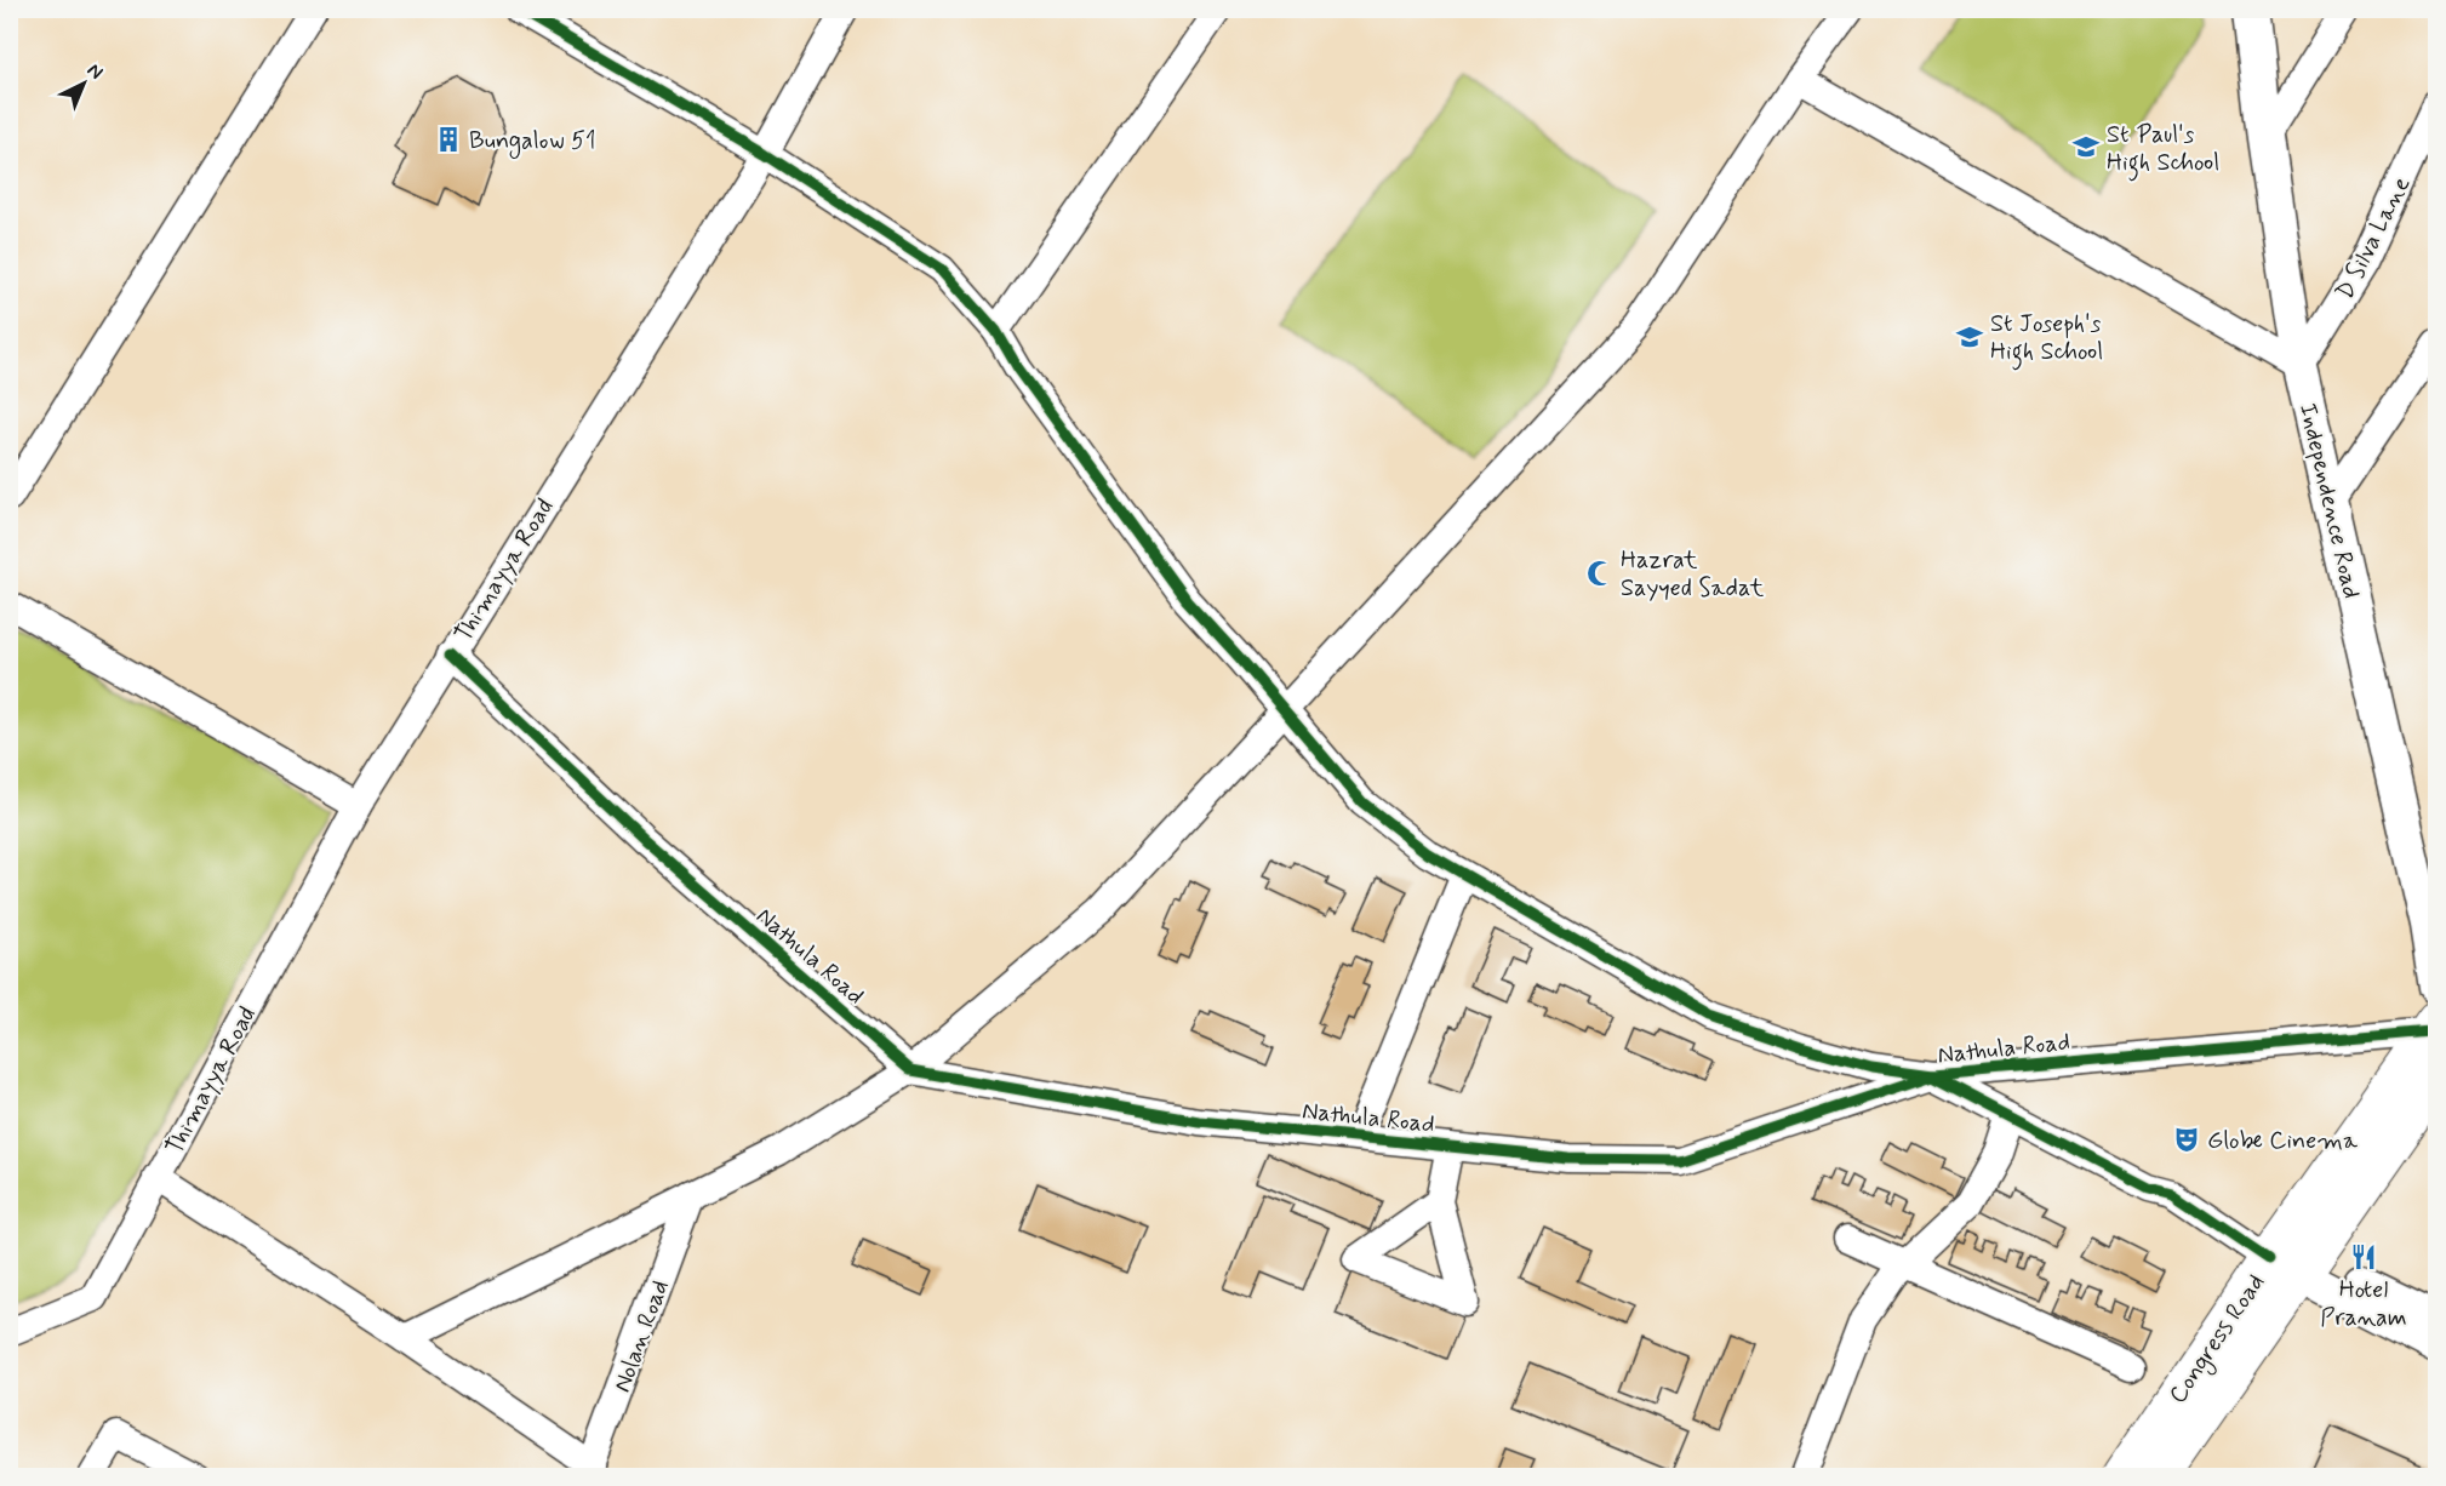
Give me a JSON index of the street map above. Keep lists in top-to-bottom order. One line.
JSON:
{"streets":{"highway":["Congress Road"],"main road":["Independence Road"],"street":["D Silva Lane","Thimayya Road","Nathula Road","Nolan Road"]},"crossings":[["D Silva Lane","Independence Road"],["Thimayya Road","Nathula Road"],["Nathula Road","Congress Road"]],"places":{"building":["Bungalow 51"],"school or university":["St Paul's High School","St Joseph's High School"],"mosque":["Hazrat Sayyed Sadat"],"theatre":["Globe Cinema"],"restaurant":["Hotel Pranam"]},"north":"top right"}
